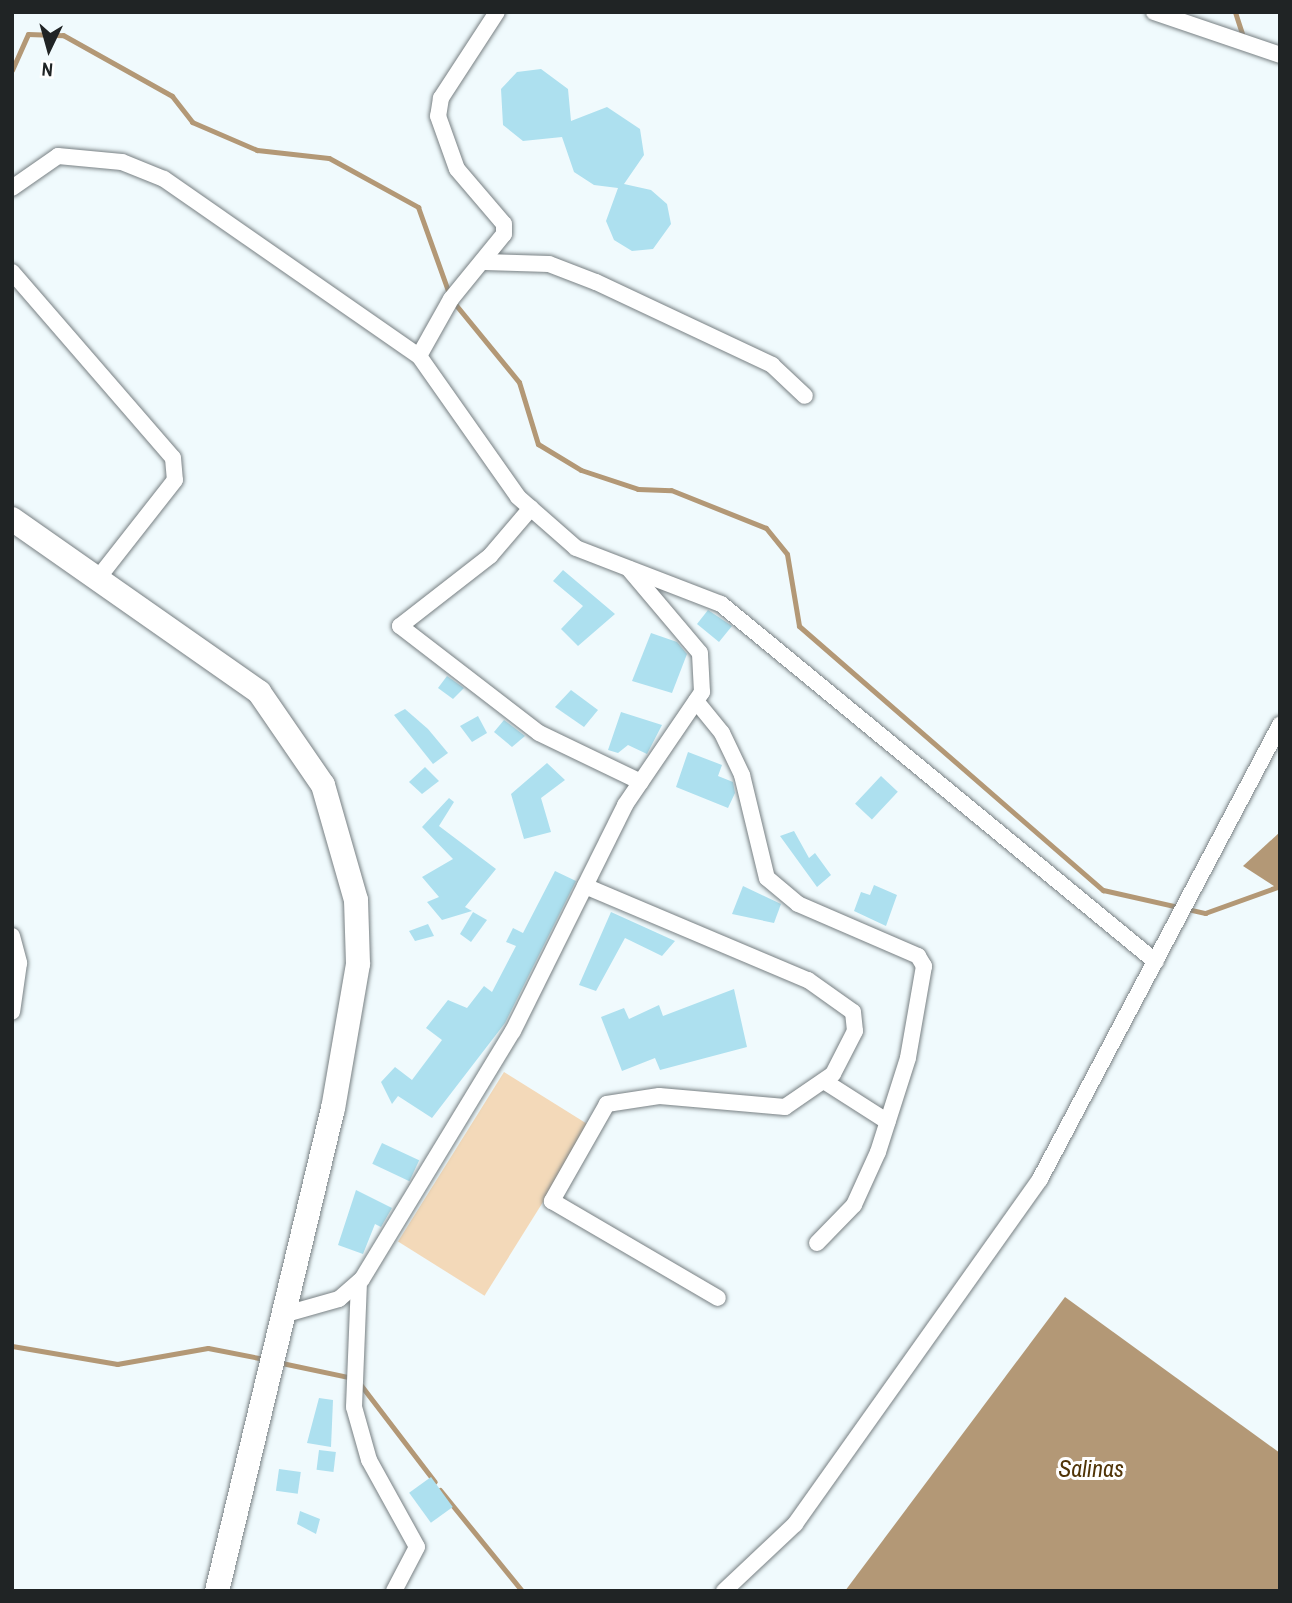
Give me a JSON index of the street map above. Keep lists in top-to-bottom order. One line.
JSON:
{"water":["Salinas"],"north":"bottom"}
